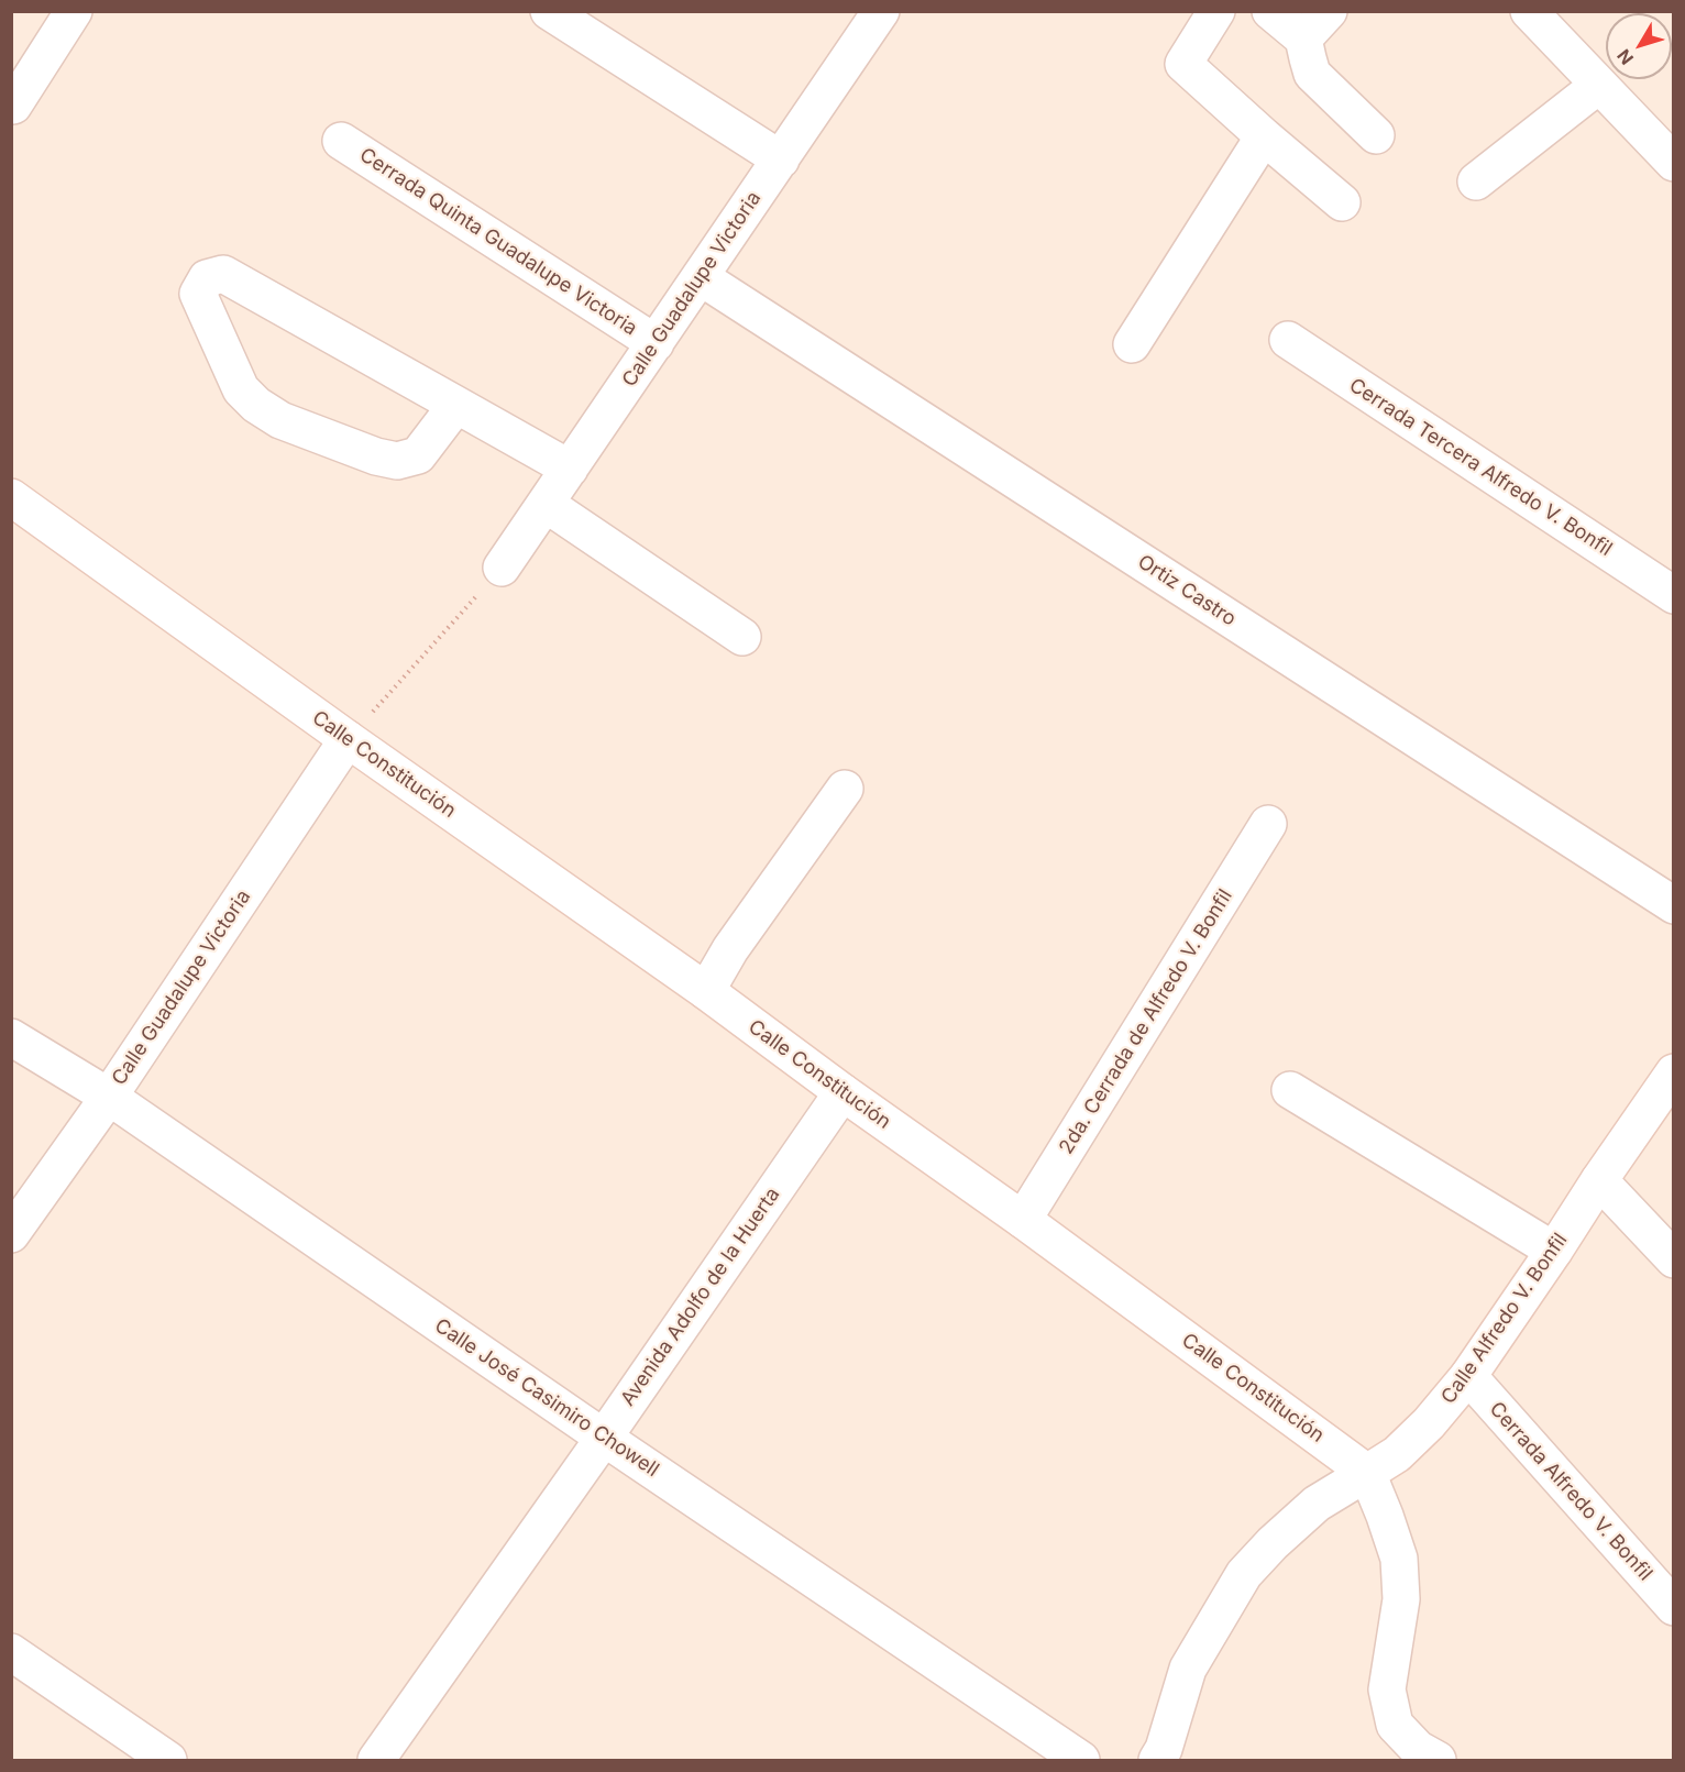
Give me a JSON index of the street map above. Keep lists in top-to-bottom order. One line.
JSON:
{"streets":{"street":["Cerrada Quinta Guadalupe Victoria","Calle Guadalupe Victoria","Cerrada Tercera Alfredo V. Bonfil","Ortiz Castro","Calle Constitución","2da. Cerrada de Alfredo V. Bonfil","Avenida Adolfo de la Huerta","Calle Alfredo V. Bonfil","Calle José Casimiro Chowell","Cerrada Alfredo V. Bonfil"]},"crossings":[["Cerrada Quinta Guadalupe Victoria","Calle Guadalupe Victoria"],["Calle Guadalupe Victoria","Ortiz Castro"],["Calle Guadalupe Victoria","Calle Constitución"],["Calle Guadalupe Victoria","Calle José Casimiro Chowell"],["Calle Constitución","2da. Cerrada de Alfredo V. Bonfil"],["Calle Constitución","Avenida Adolfo de la Huerta"],["Calle Constitución","Calle Alfredo V. Bonfil"],["Avenida Adolfo de la Huerta","Calle José Casimiro Chowell"],["Calle Alfredo V. Bonfil","Cerrada Alfredo V. Bonfil"]],"north":"bottom left"}
